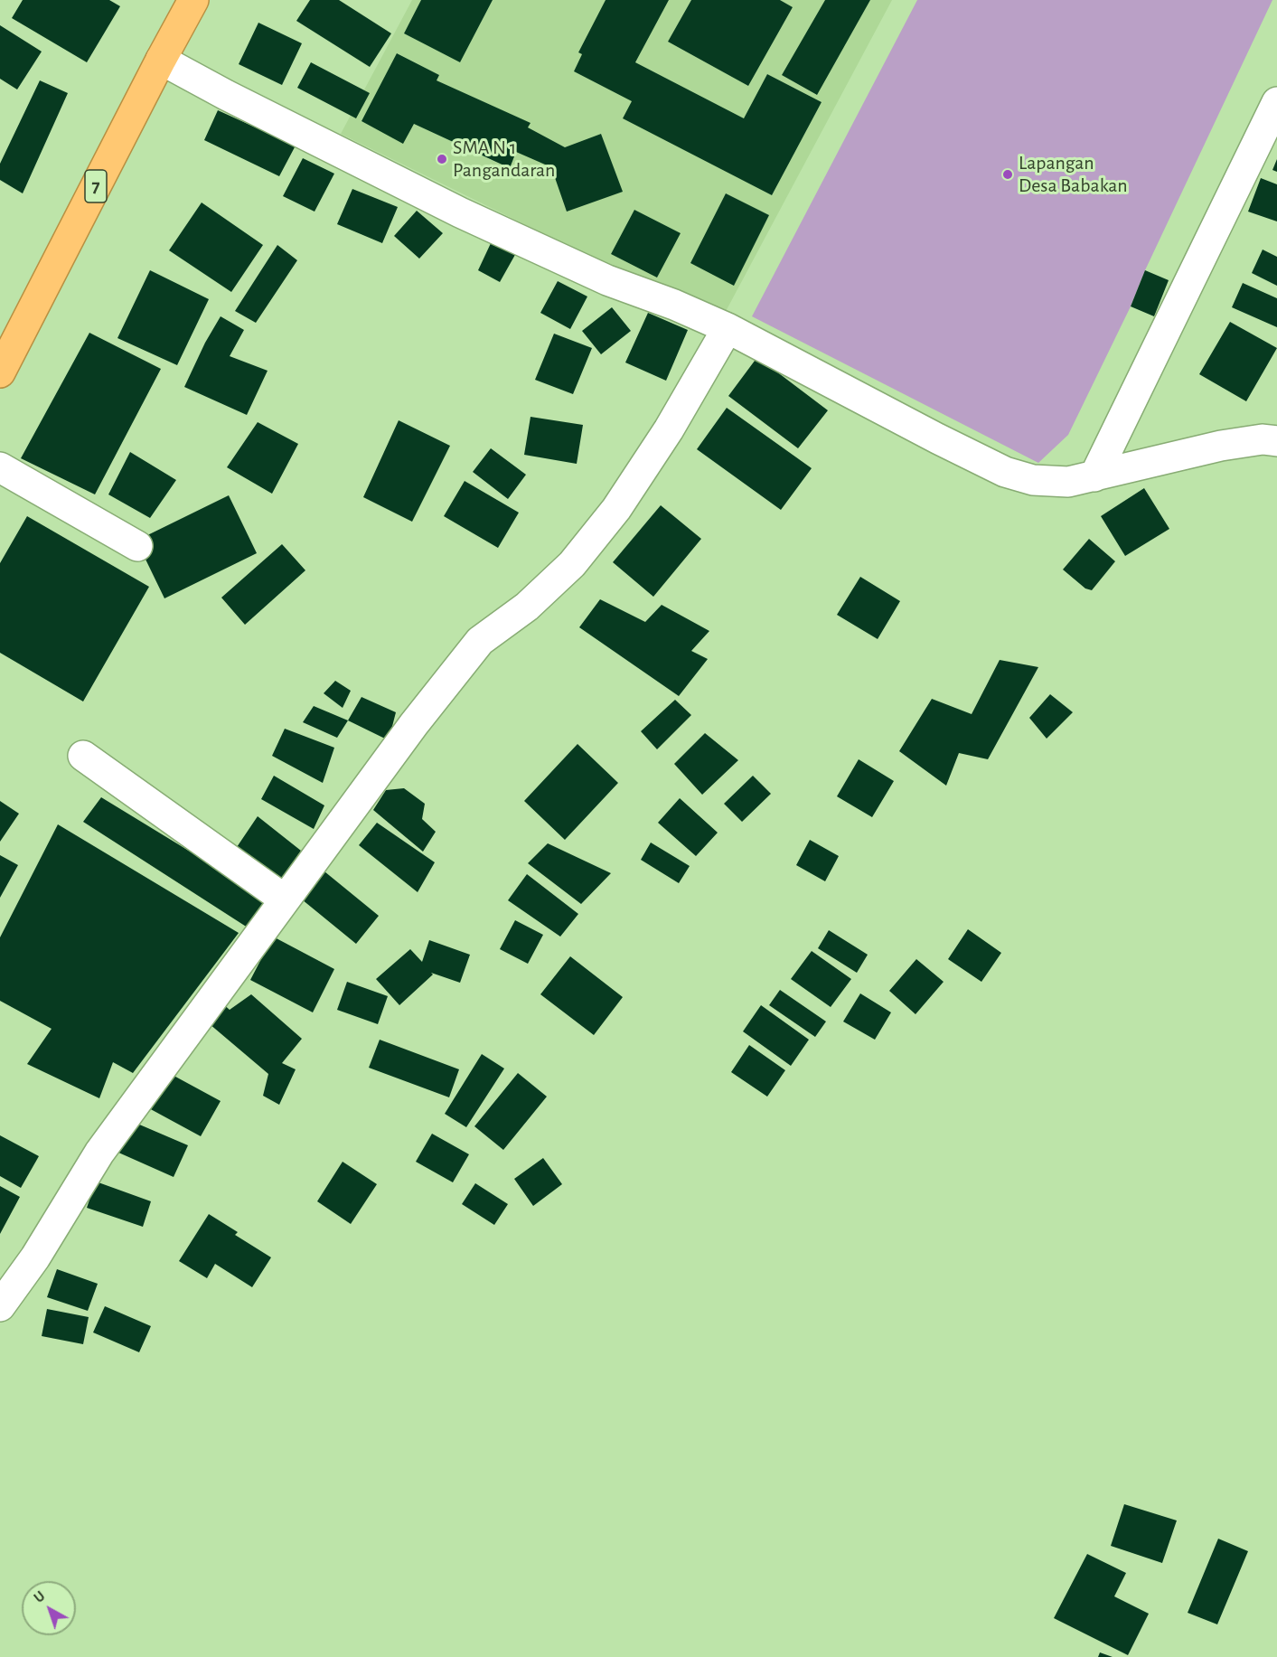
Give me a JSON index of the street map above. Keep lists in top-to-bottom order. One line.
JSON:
{"streets":{"highway":["7"]},"places":["SMA N 1 Pangandaran","Lapangan Desa Babakan"],"north":"top left"}
